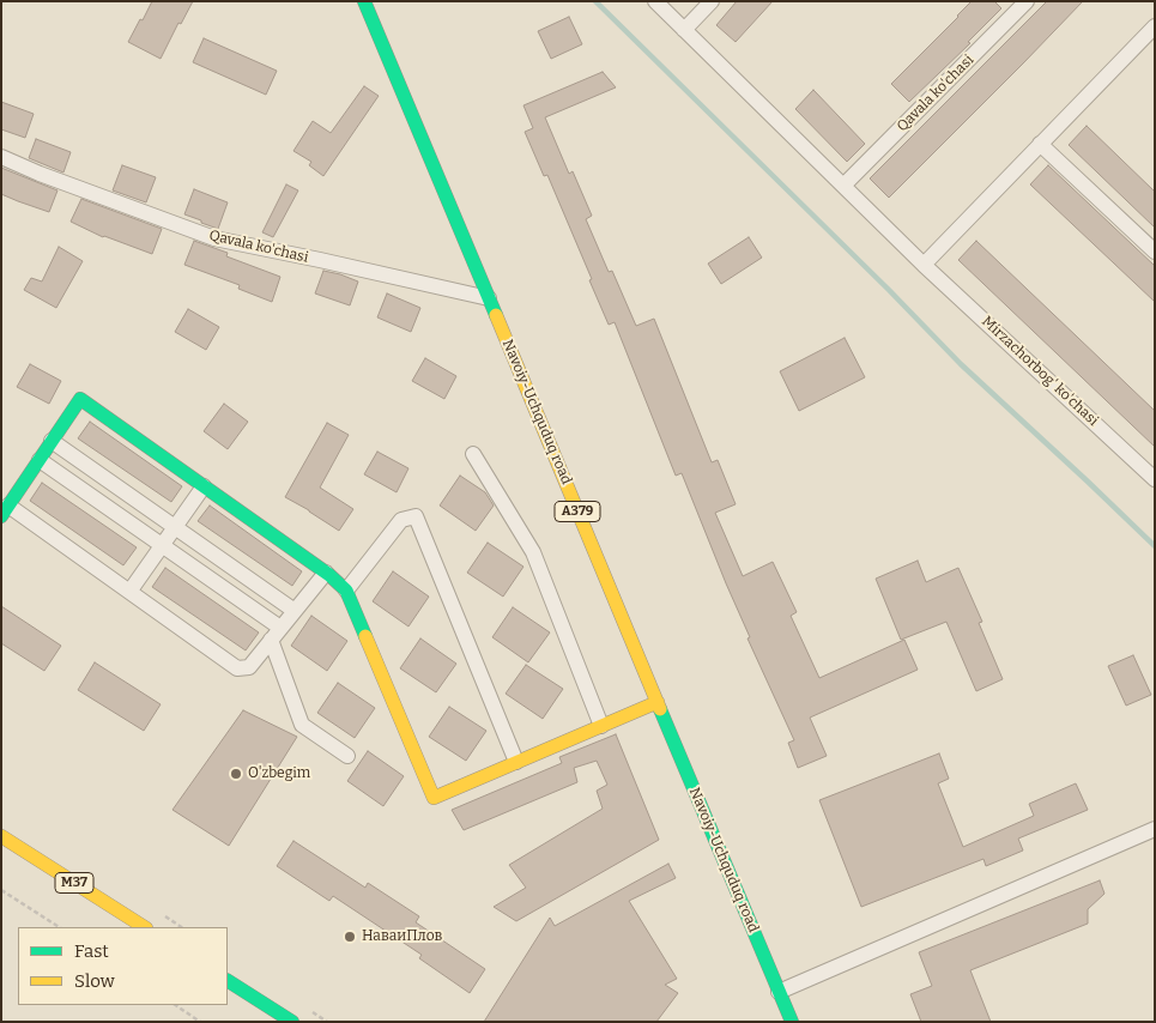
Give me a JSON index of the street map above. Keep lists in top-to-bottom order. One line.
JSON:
{"streets":{"main road":["Navoiy-Uchquduq road","A379","M37"],"street":["Qavala ko'chasi","Mirzachorbog' ko'chasi"]},"crossings":[["Qavala ko'chasi","Mirzachorbog' ko'chasi"],["Qavala ko'chasi","Navoiy-Uchquduq road"]],"places":["O'zbegim","НаваиПлов"],"legend":["Fast","Slow"]}
